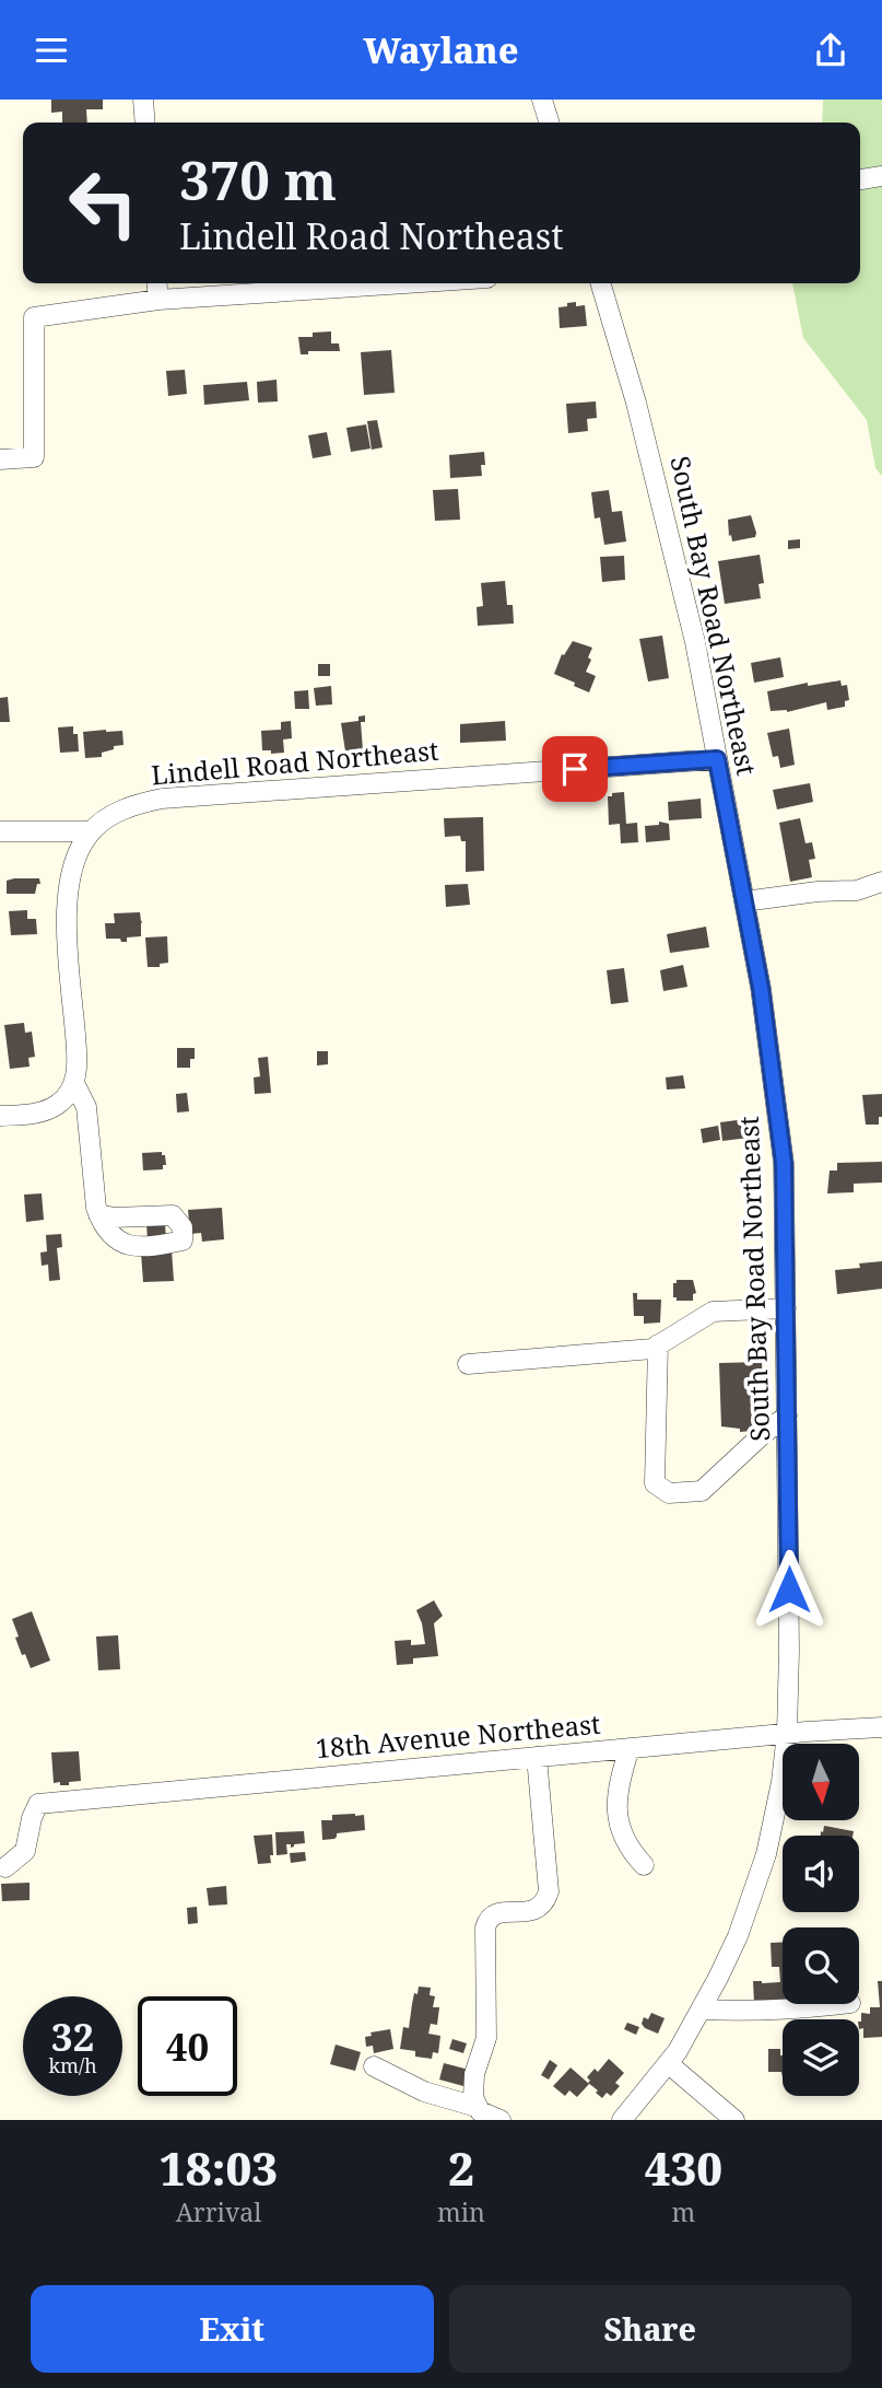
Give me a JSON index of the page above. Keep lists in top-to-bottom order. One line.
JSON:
{"streets":{"street":["South Bay Road Northeast","Lindell Road Northeast","18th Avenue Northeast"]},"crossings":[["South Bay Road Northeast","Lindell Road Northeast"],["South Bay Road Northeast","18th Avenue Northeast"]],"north":"bottom","page":{"header":"Waylane","turn":["370 m","Lindell Road Northeast"],"speed":"32 km/h","limit":"40","eta":["18:03","Arrival","2","min","430","m"],"buttons":["Exit","Share"]}}
